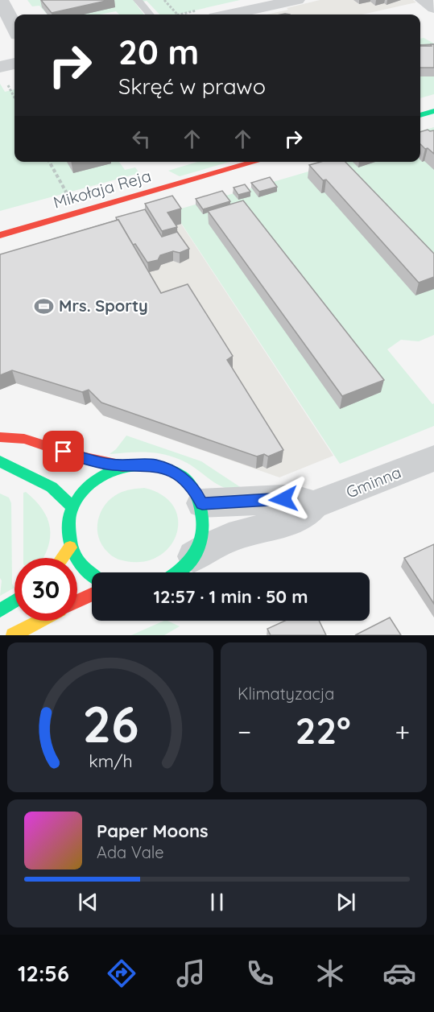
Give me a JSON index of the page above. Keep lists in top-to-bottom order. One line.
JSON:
{"streets":{"street":["Mikołaja Reja","Gminna"]},"places":{"sports":["Mrs. Sporty"]},"page":{"turn":["20 m","Skręć w prawo"],"limit":"30","trip":"12:57 · 1 min · 50 m","tile":"Klimatyzacja","heat":["−","22°","+"],"song":["Paper Moons","Ada Vale"],"tabs":"12:56","gauge":["26","km/h"]}}
